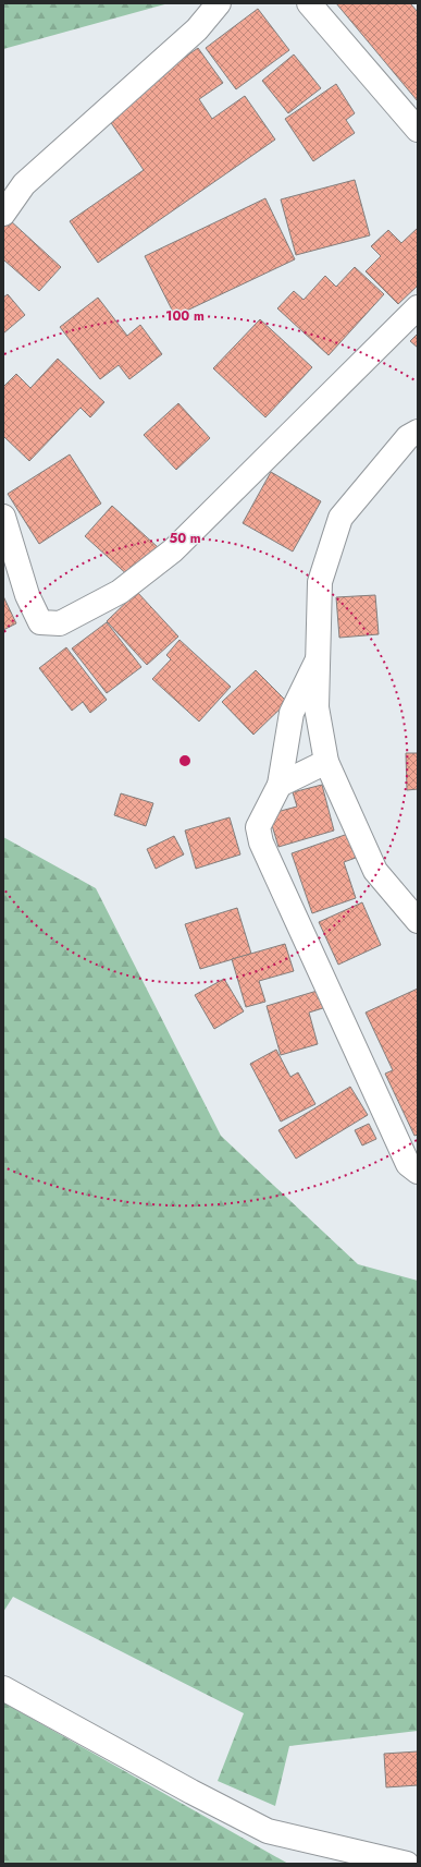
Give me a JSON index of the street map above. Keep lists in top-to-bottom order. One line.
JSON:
{"rings":["100 m","50 m"]}
